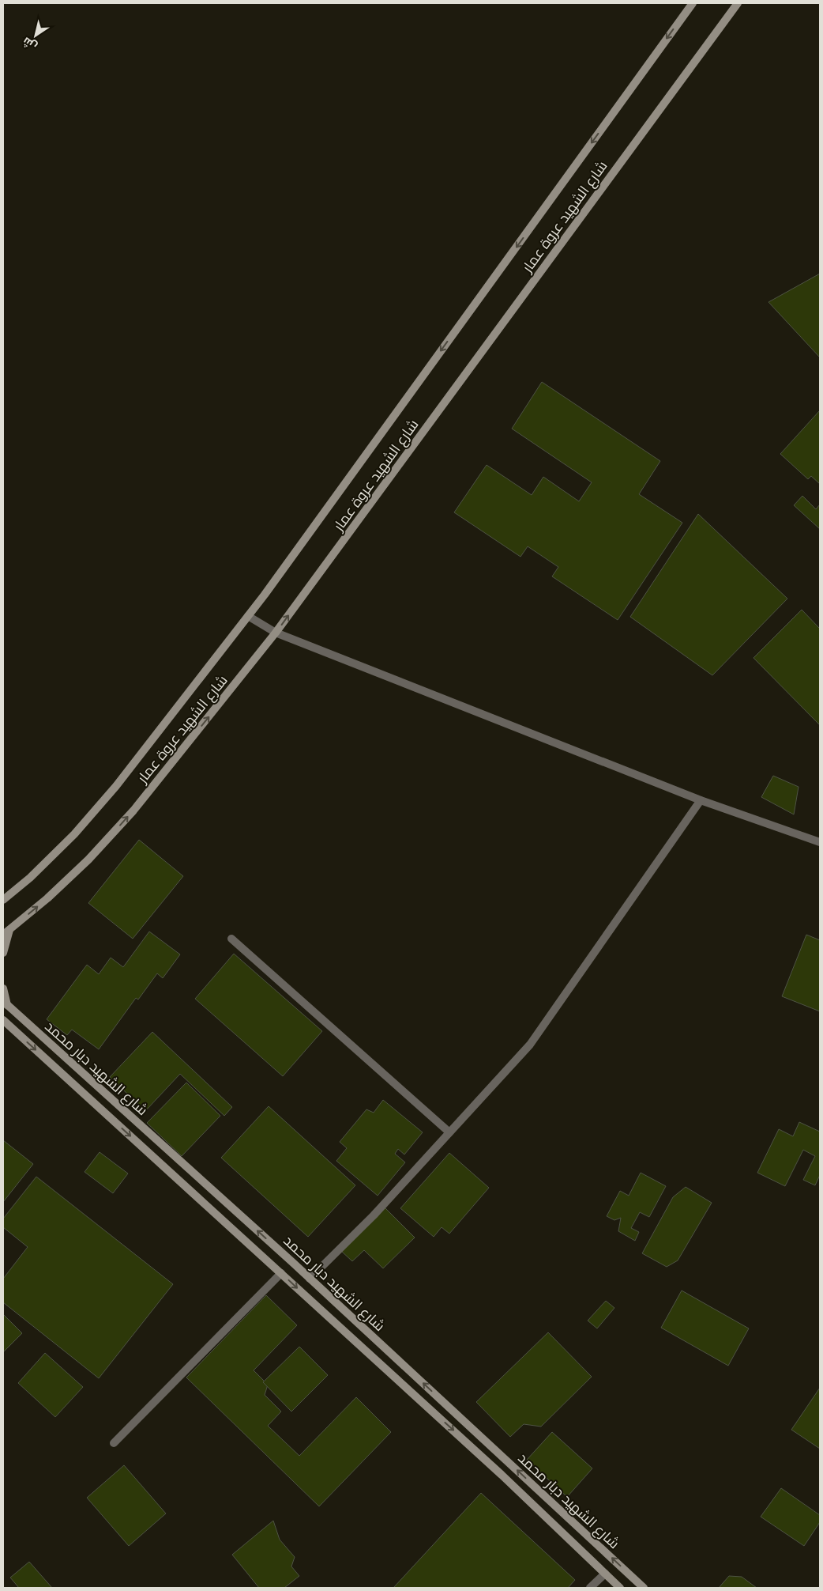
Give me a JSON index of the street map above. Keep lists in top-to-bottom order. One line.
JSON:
{"streets":{"street":["شارع الشهيد عروة عمار","شارع الشهيد دبار محمد"]},"north":"bottom left"}
